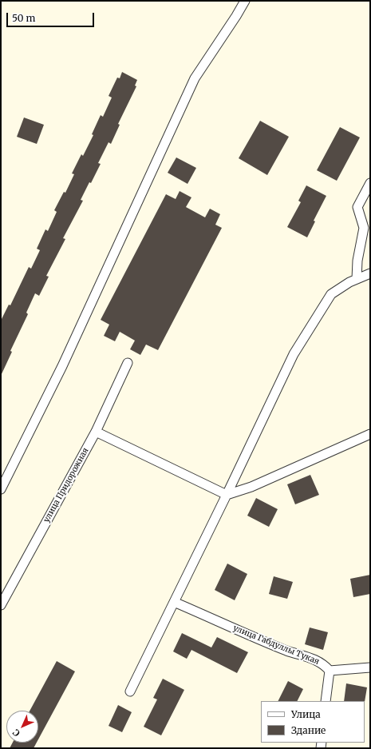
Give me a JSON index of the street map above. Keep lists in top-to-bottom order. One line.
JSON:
{"streets":{"street":["улица Придорожная","улица Габдуллы Тукая"]},"legend":["Улица","Здание"],"scale_bar":"50 m","north":"bottom left"}
